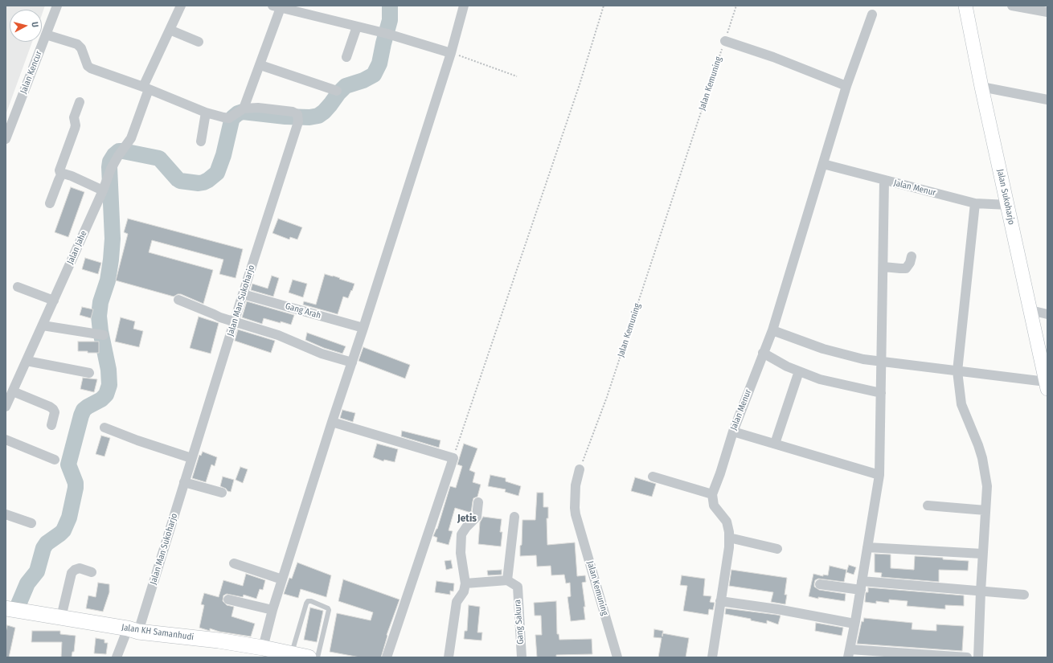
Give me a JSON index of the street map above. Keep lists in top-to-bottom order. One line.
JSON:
{"streets":{"main road":["Jalan Sukoharjo","Jalan KH Samanhudi"],"street":["Jalan Kencur","Jalan Kemuning","Jalan Menur","Jalan Jahe","Jalan Man Sukoharjo","Gang Arah","Gang Sakura"]},"crossings":[["Jalan Kencur","Jalan Man Sukoharjo"],["Jalan Menur","Jalan Sukoharjo"],["Jalan Jahe","Jalan Man Sukoharjo"],["Jalan Man Sukoharjo","Gang Arah"],["Jalan Man Sukoharjo","Jalan KH Samanhudi"]],"districts":["Jetis"],"north":"right"}
